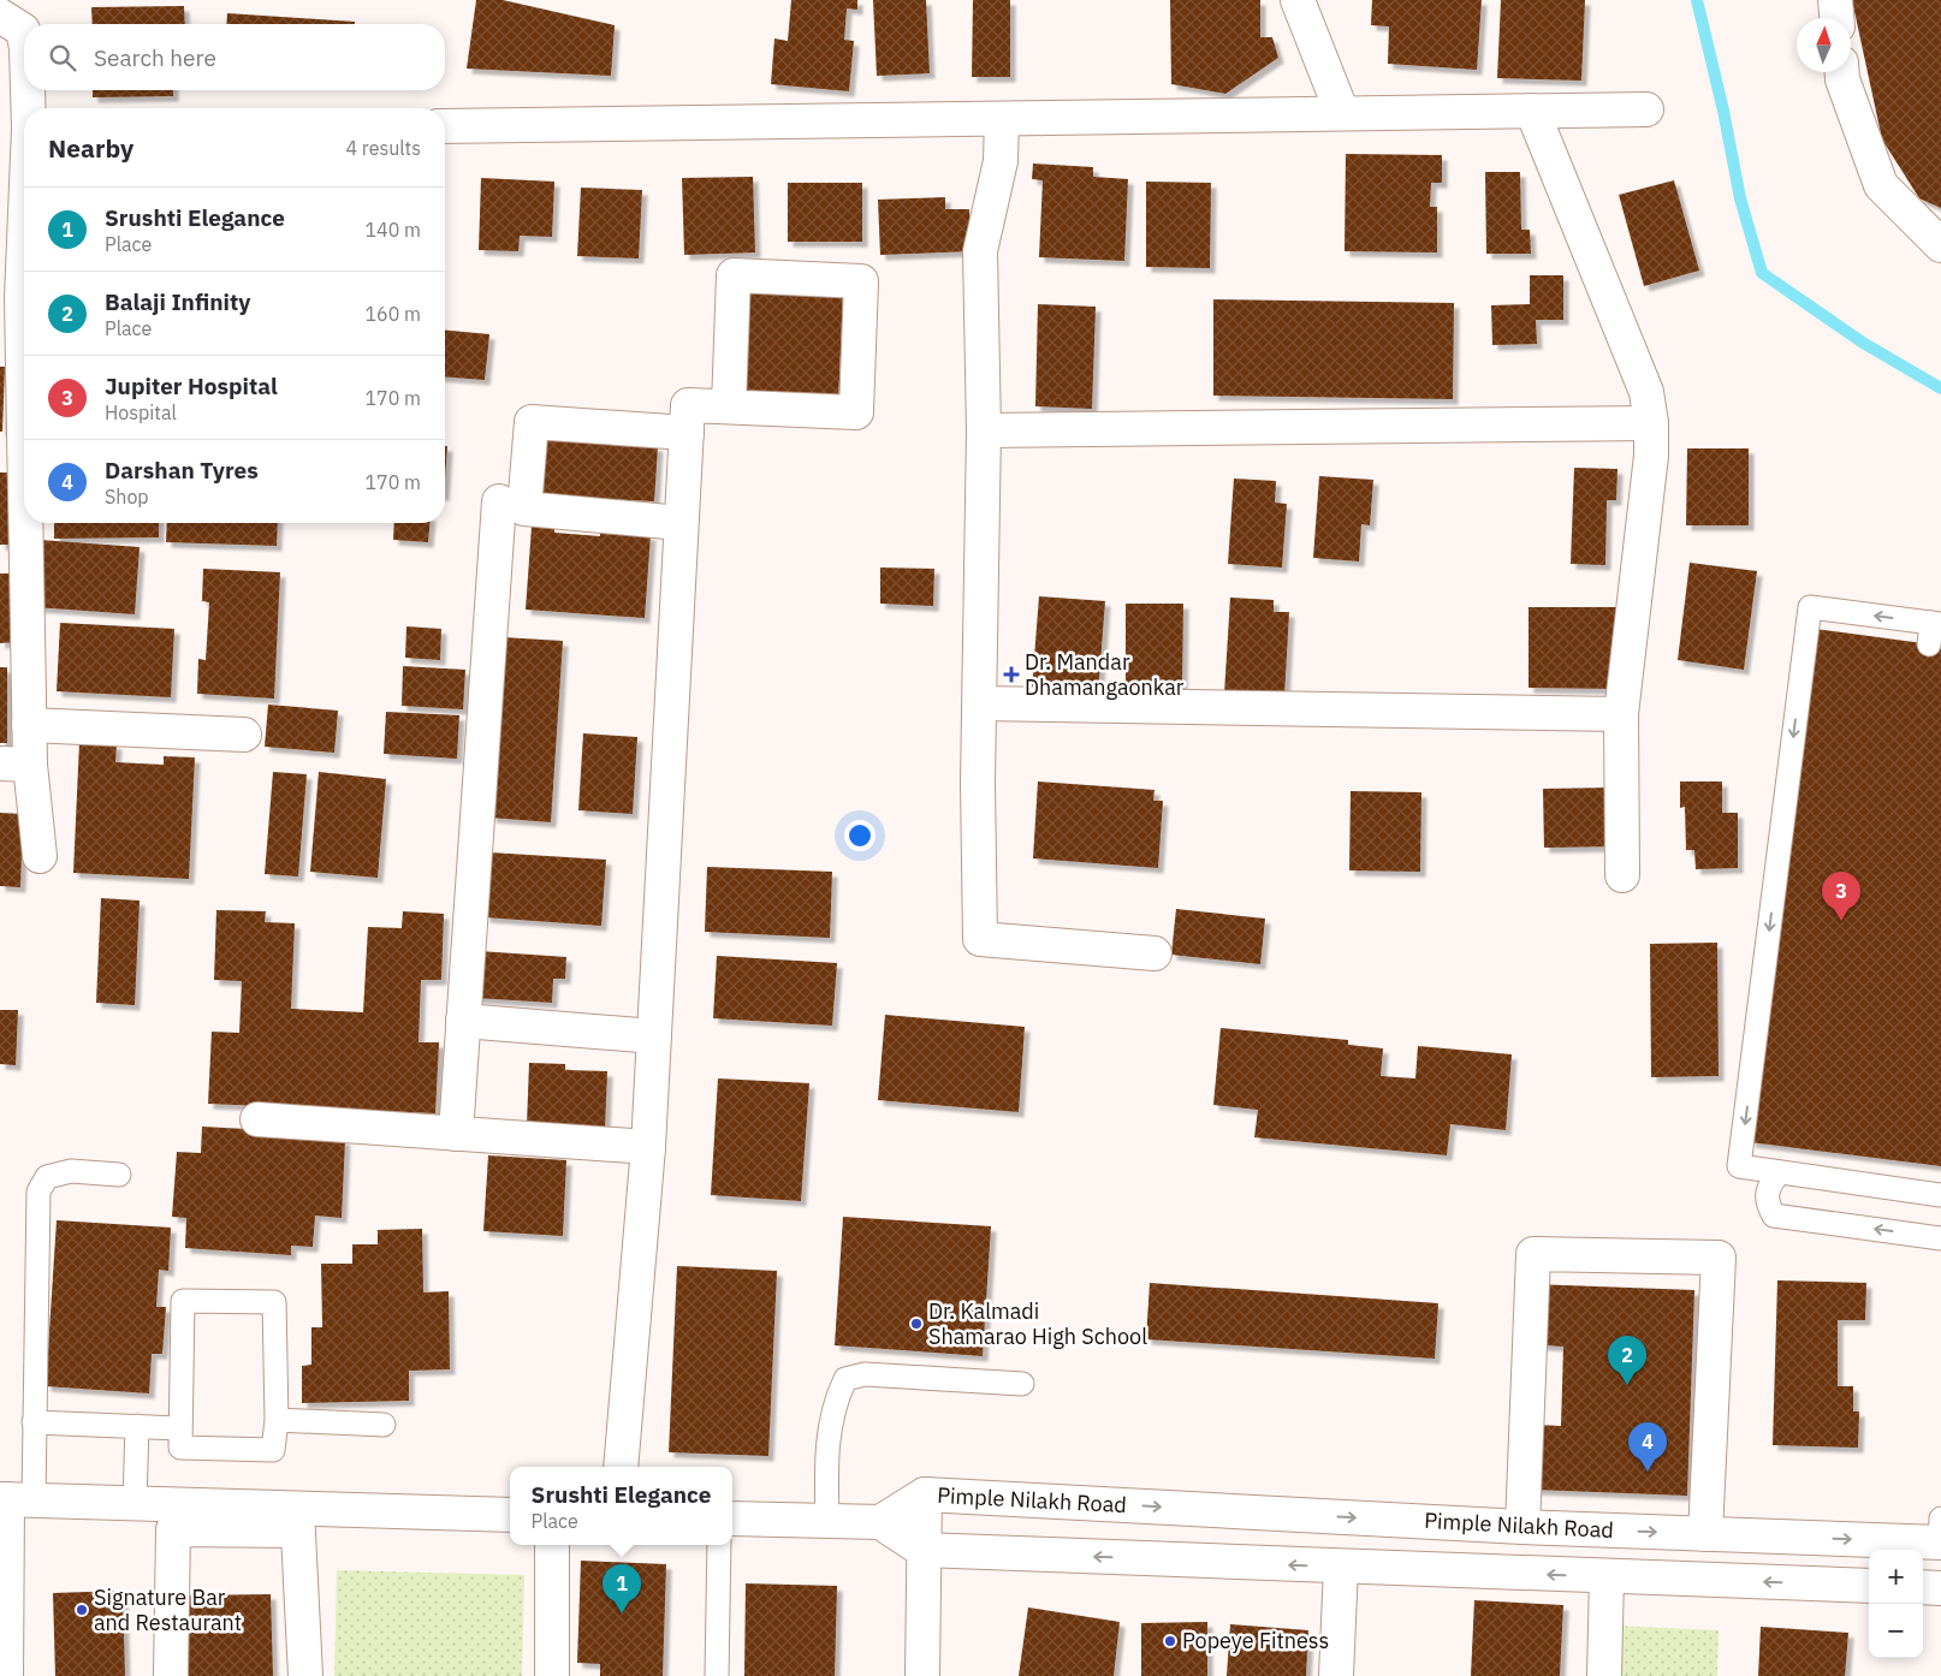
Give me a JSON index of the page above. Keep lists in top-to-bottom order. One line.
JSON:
{"streets":{"street":["Pimple Nilakh Road"]},"places":{"health":["Dr. Mandar Dhamangaonkar"],"other":["Dr. Kalmadi Shamarao High School","Signature Bar and Restaurant","Popeye Fitness"]},"north":"top","page":{"search":"Search here","heading":["Nearby","4 results"],"list":[{"mark":"1","name":"Srushti Elegance","note":"Place","value":"140 m"},{"mark":"2","name":"Balaji Infinity","note":"Place","value":"160 m"},{"mark":"3","name":"Jupiter Hospital","note":"Hospital","value":"170 m"},{"mark":"4","name":"Darshan Tyres","note":"Shop","value":"170 m"}],"pins":["3","2","4","1"],"popup":["Srushti Elegance","Place"],"map_buttons":["+","−"]}}
